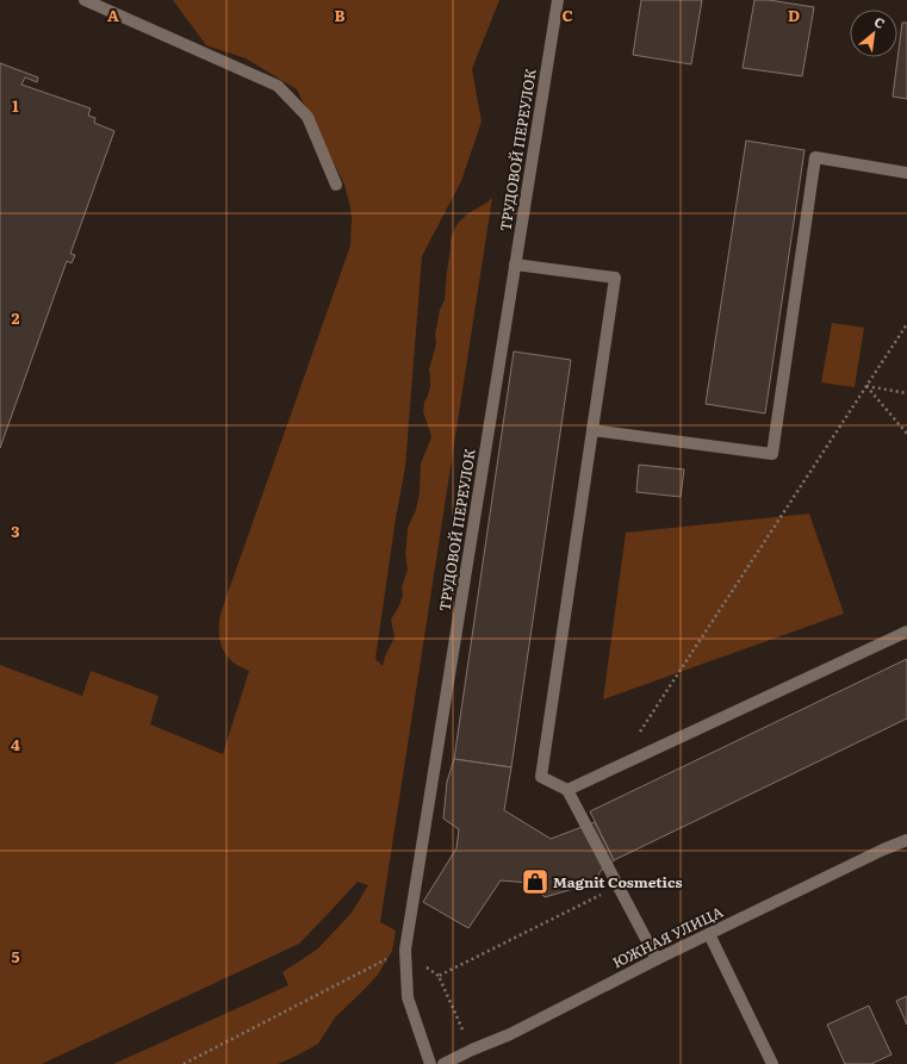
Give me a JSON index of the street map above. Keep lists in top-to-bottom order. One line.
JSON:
{"streets":{"street":["ТРУДОВОЙ ПЕРЕУЛОК","ЮЖНАЯ УЛИЦА"]},"places":{"shop":["Magnit Cosmetics"]},"north":"top right","grid":{"columns":["A","B","C","D"],"rows":["1","2","3","4","5"]}}
